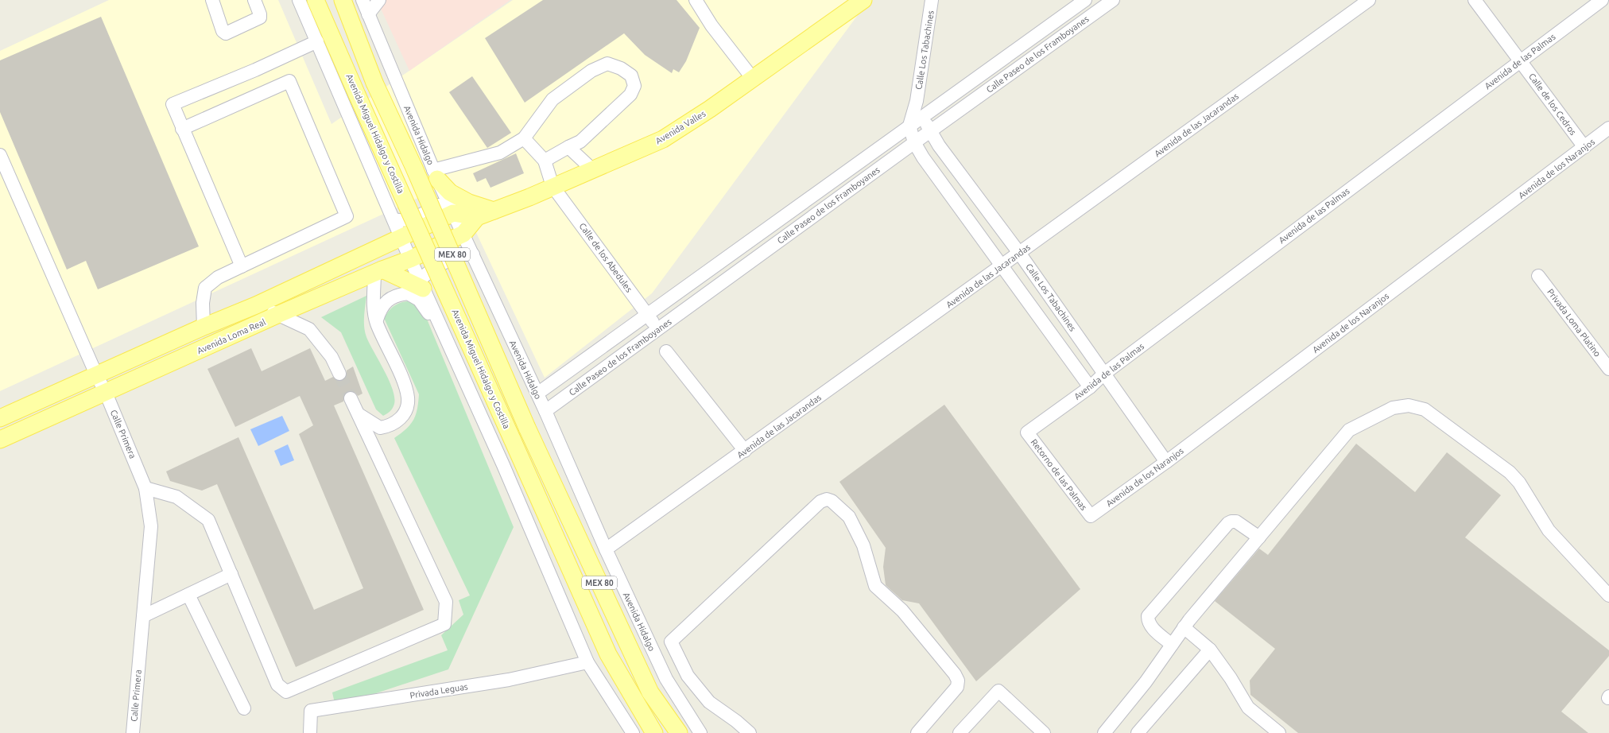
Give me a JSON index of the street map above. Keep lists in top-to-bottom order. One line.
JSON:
{"streets":{"main road":["Avenida Valles","Avenida Miguel Hidalgo y Costilla","MEX 80","Avenida Loma Real"],"street":["Calle Los Tabachines","Calle Paseo de los Framboyanes","Avenida de las Palmas","Calle de los Cedros","Avenida de las Jacarandas","Avenida Hidalgo","Avenida de los Naranjos","Calle de los Abedules","Privada Loma Platino","Calle Primera","Retorno de las Palmas","Privada Leguas"]},"crossings":[["Calle Los Tabachines","Calle Paseo de los Framboyanes"],["Calle Los Tabachines","Avenida de las Palmas"],["Calle Los Tabachines","Avenida de las Jacarandas"],["Calle Los Tabachines","Avenida de los Naranjos"],["Calle Paseo de los Framboyanes","Avenida Hidalgo"],["Calle Paseo de los Framboyanes","Calle de los Abedules"],["Avenida de las Palmas","Calle de los Cedros"],["Avenida de las Palmas","Retorno de las Palmas"],["Calle de los Cedros","Avenida de los Naranjos"],["Avenida de las Jacarandas","Avenida Hidalgo"],["Avenida Valles","Avenida Hidalgo"],["Avenida Valles","Calle de los Abedules"],["Avenida Valles","Avenida Loma Real"],["Avenida Hidalgo","Avenida Loma Real"],["Avenida de los Naranjos","Retorno de las Palmas"],["Avenida Loma Real","Calle Primera"]]}
